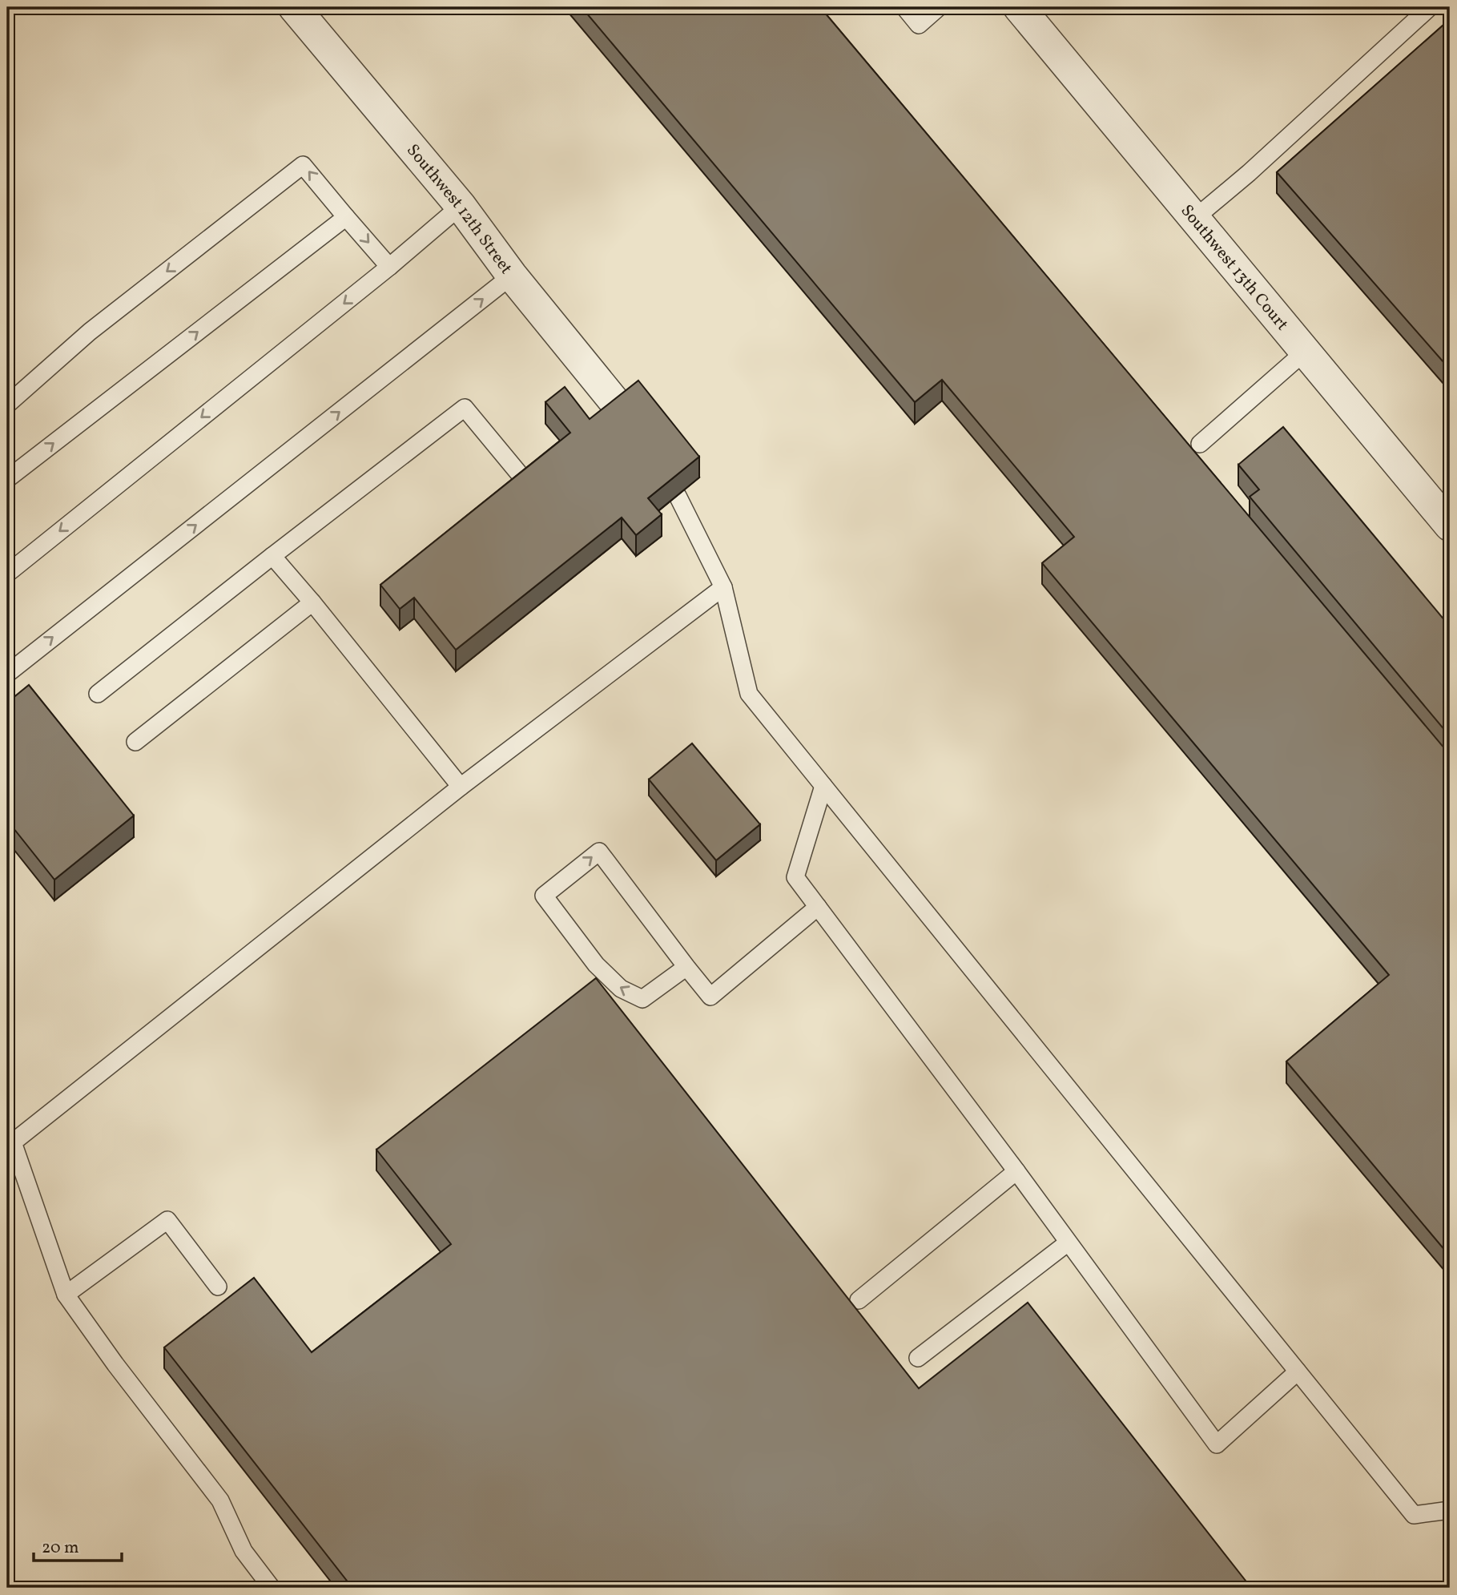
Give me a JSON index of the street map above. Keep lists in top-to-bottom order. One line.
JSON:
{"streets":{"street":["Southwest 12th Street","Southwest 13th Court"]},"scale_bar":"20 m"}
